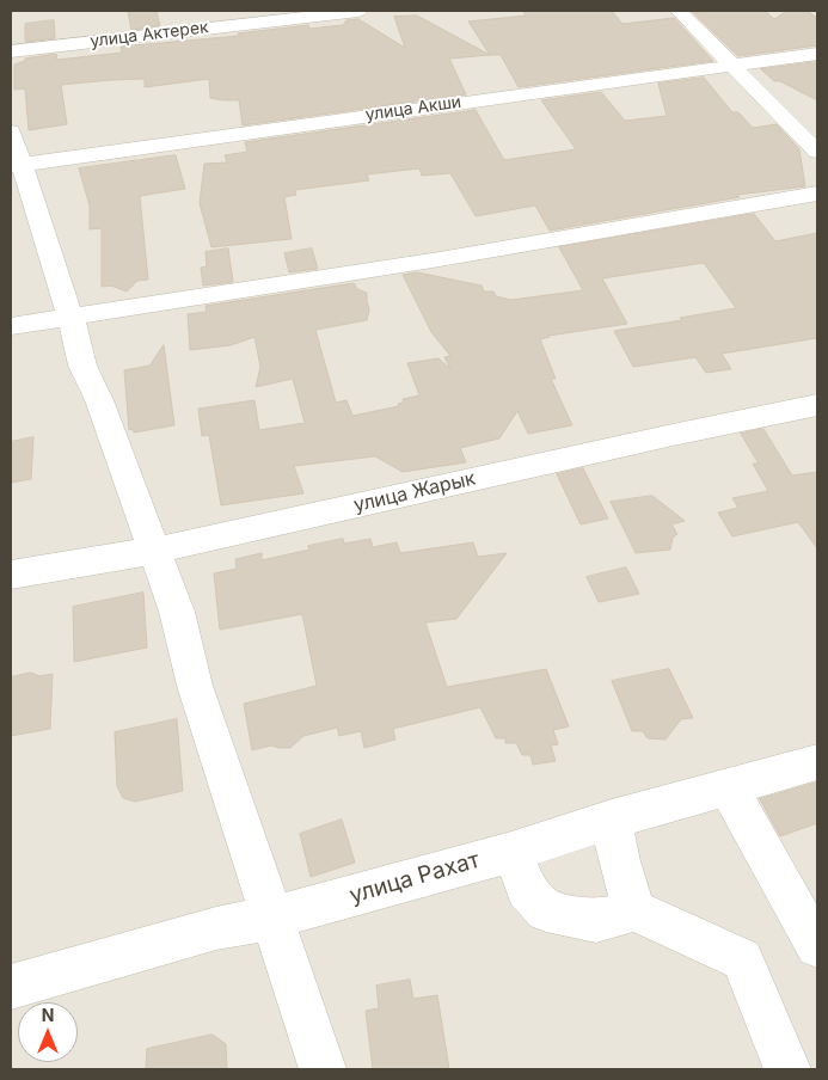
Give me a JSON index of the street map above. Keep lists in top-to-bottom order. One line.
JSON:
{"streets":{"street":["улица Актерек","улица Акши","улица Жарык","улица Рахат"]},"north":"top"}
